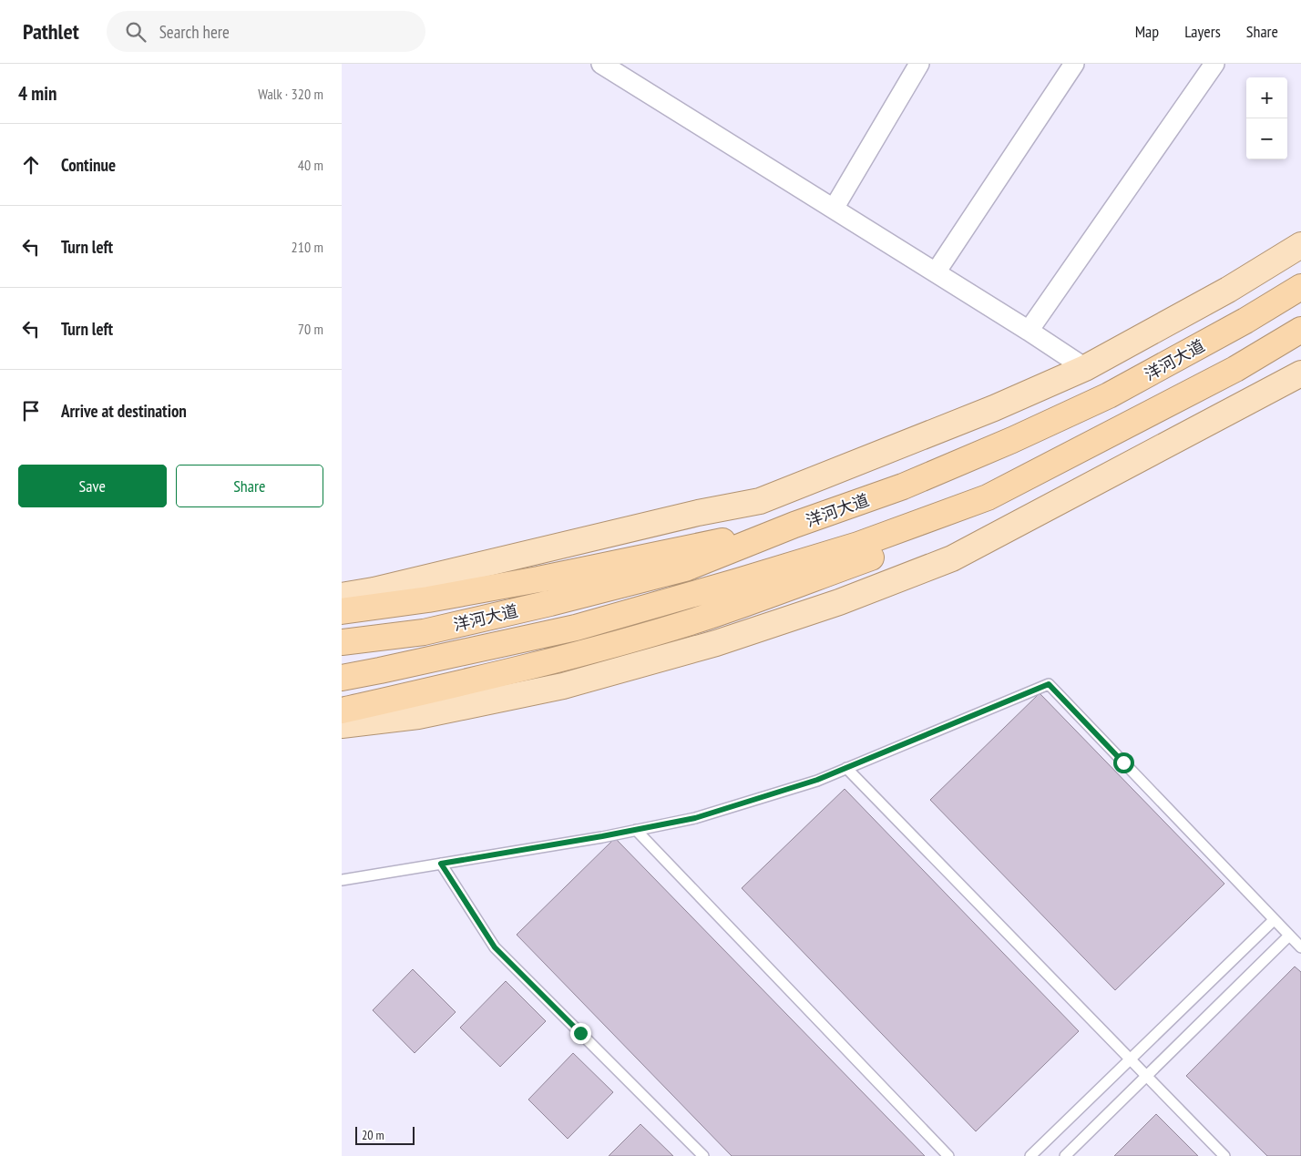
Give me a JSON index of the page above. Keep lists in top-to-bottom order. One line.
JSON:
{"streets":{"highway":["洋河大道"]},"scale_bar":"20 m","page":{"header":"Pathlet","search":"Search here","nav":["Map","Layers","Share"],"heading":["4 min","Walk · 320 m"],"map_buttons":["+","−"],"list":[["Continue","40 m"],["Turn left","210 m"],["Turn left","70 m"],"Arrive at destination"],"buttons":["Save","Share"],"scale":"20 m"}}
